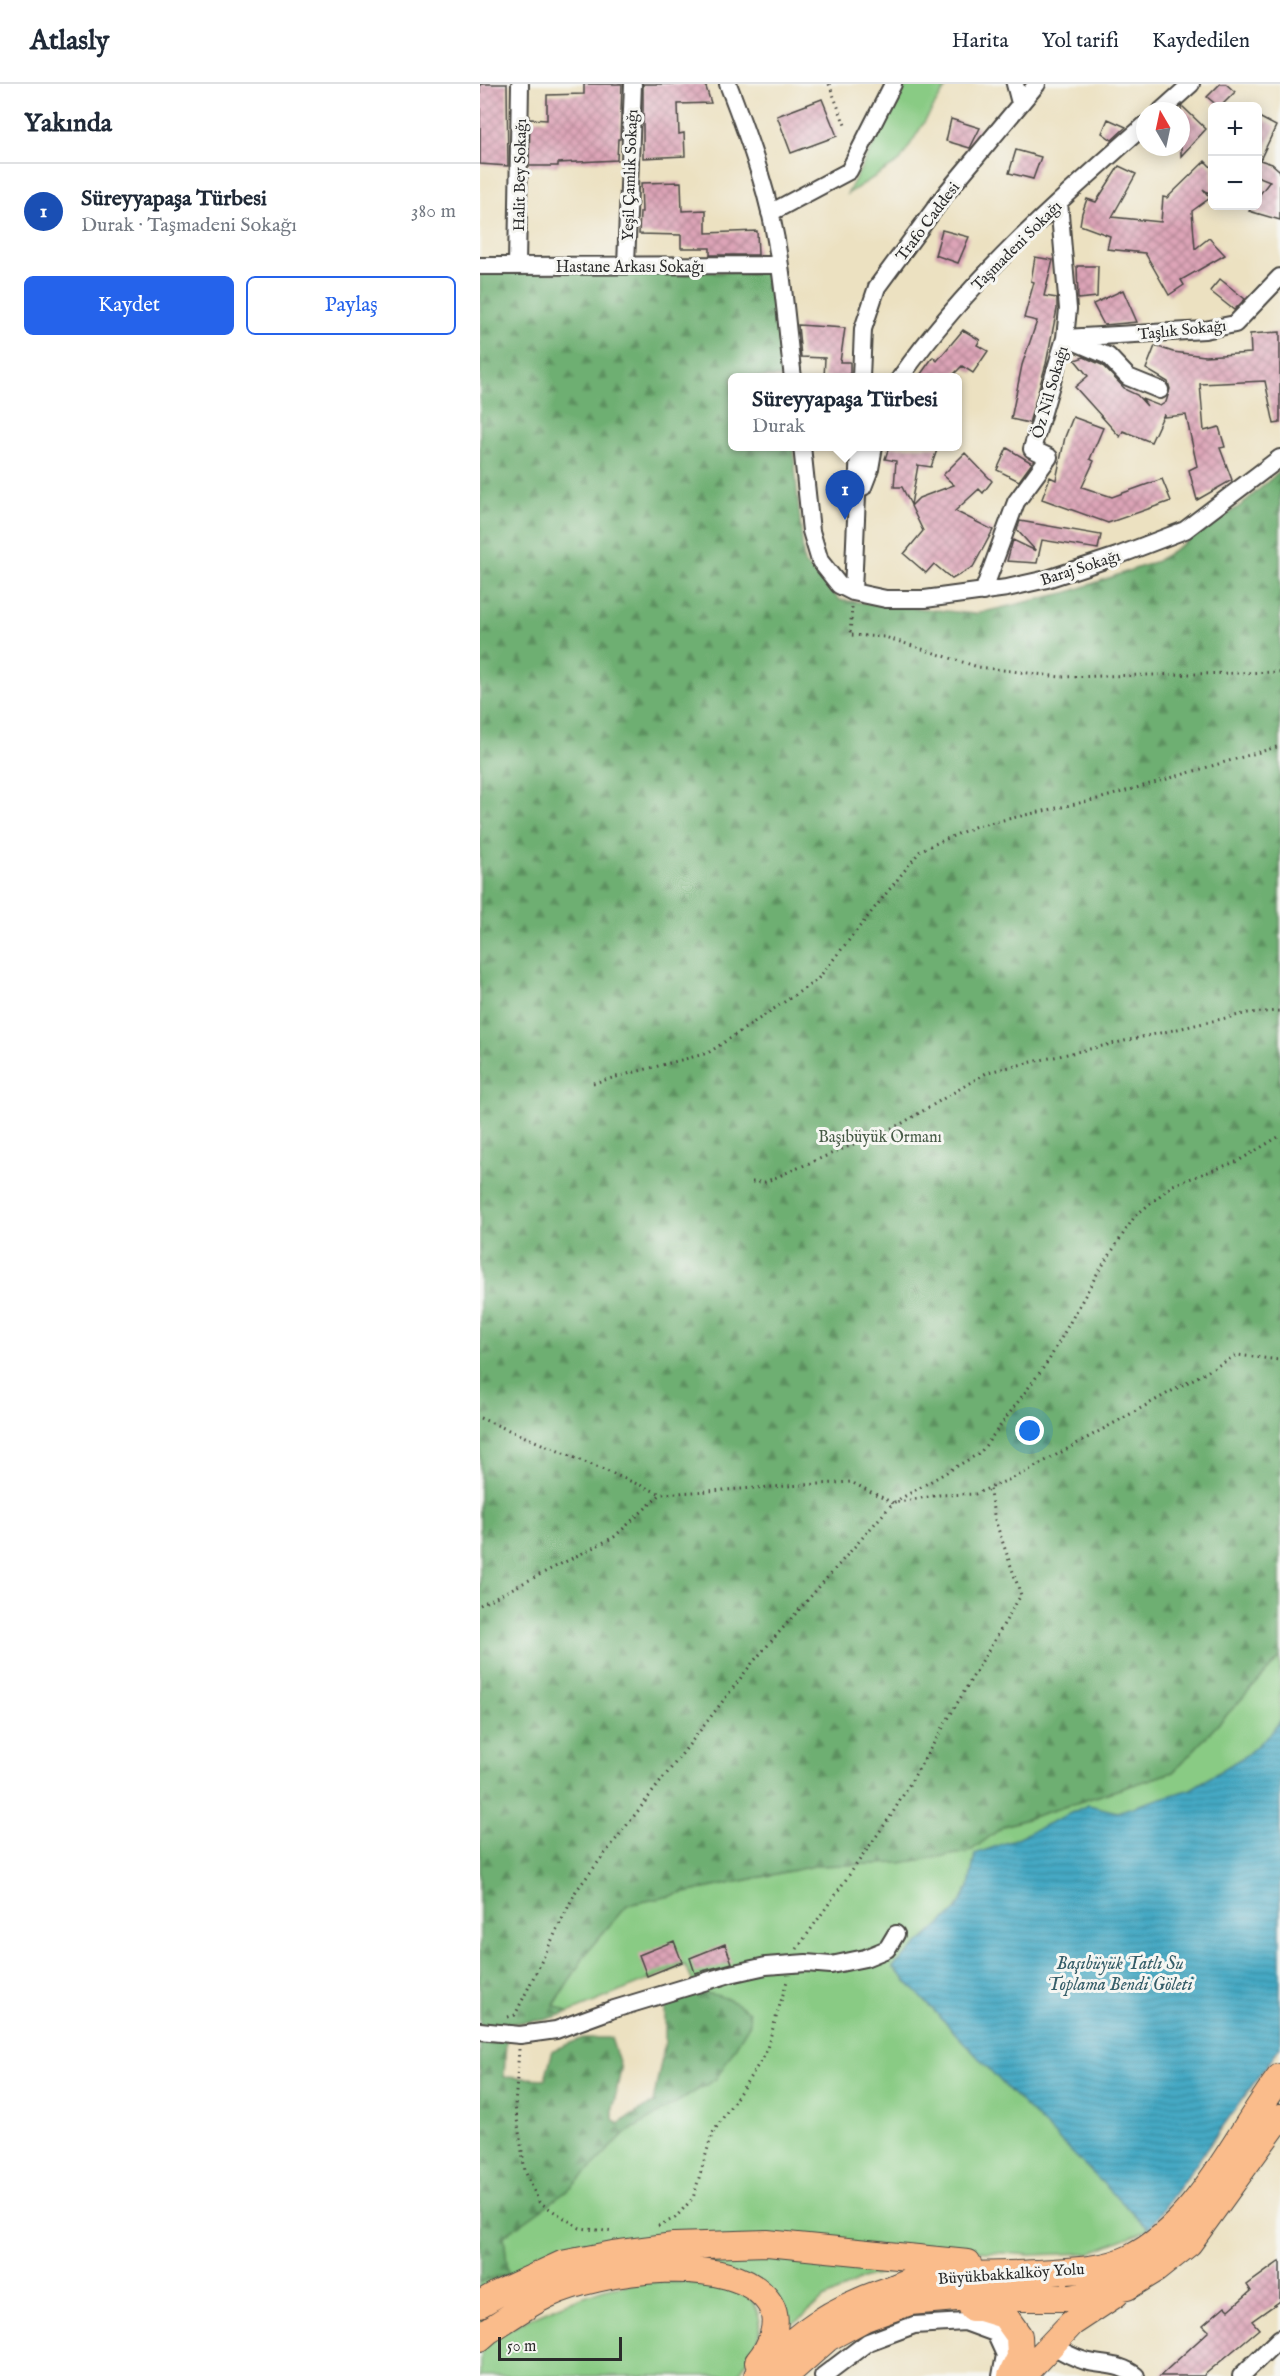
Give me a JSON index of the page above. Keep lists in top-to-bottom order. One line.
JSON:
{"streets":{"highway":["Büyükbakkalköy Yolu"],"street":["Halit Bey Sokağı","Yeşil Çamlık Sokağı","Trafo Caddesi","Taşmadeni Sokağı","Hastane Arkası Sokağı","Taşlık Sokağı","Öz Nil Sokağı","Baraj Sokağı"]},"crossings":[["Halit Bey Sokağı","Hastane Arkası Sokağı"],["Yeşil Çamlık Sokağı","Hastane Arkası Sokağı"],["Taşmadeni Sokağı","Öz Nil Sokağı"],["Taşlık Sokağı","Öz Nil Sokağı"],["Öz Nil Sokağı","Baraj Sokağı"]],"water":["Başıbüyük Tatlı Su Toplama Bendi Göleti"],"parks":["Başıbüyük Ormanı"],"scale_bar":"50 m","north":"top","page":{"header":"Atlasly","nav":["Harita","Yol tarifi","Kaydedilen"],"heading":"Yakında","map_buttons":["+","−"],"list":[{"mark":"1","name":"Süreyyapaşa Türbesi","note":"Durak · Taşmadeni Sokağı","value":"380 m"}],"buttons":["Kaydet","Paylaş"],"popup":["Süreyyapaşa Türbesi","Durak"],"pins":"1","scale":"50 m"}}
